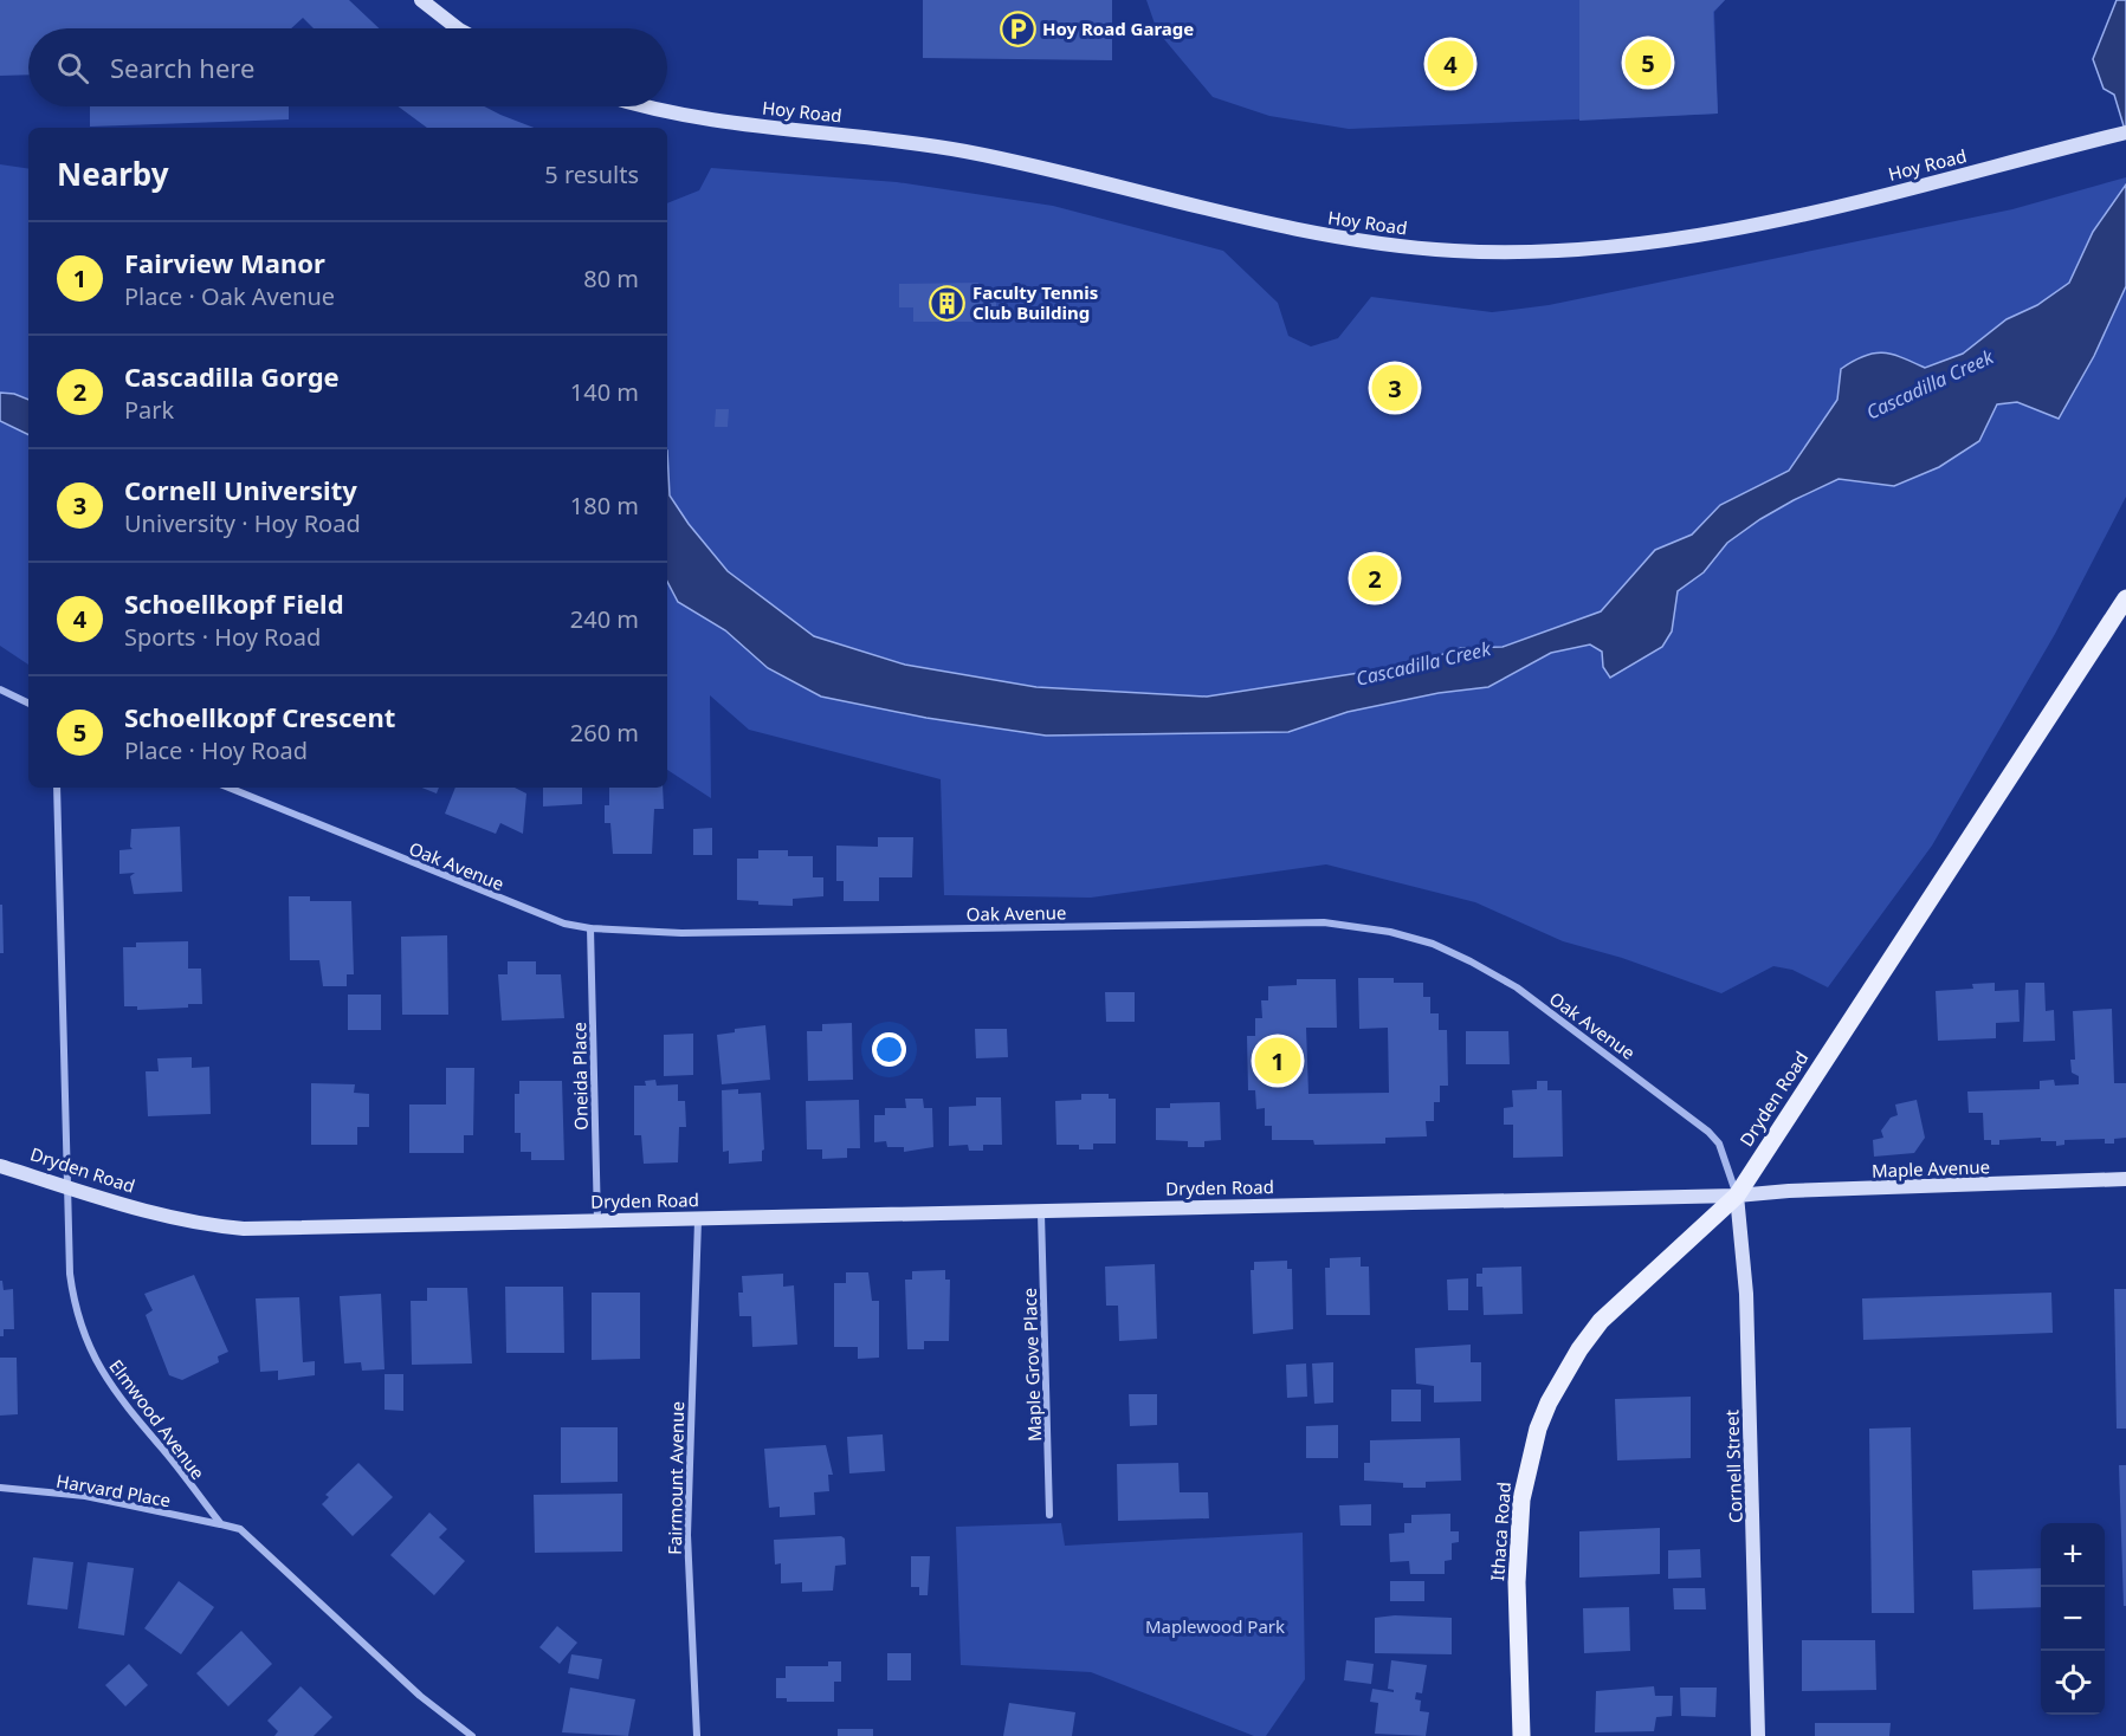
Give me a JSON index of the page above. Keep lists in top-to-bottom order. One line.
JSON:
{"streets":{"main road":["Dryden Road","Ithaca Road"],"street":["Hoy Road","Oak Avenue","Oneida Place","Maple Avenue","Maple Grove Place","Elmwood Avenue","Cornell Street","Fairmount Avenue","Harvard Place"]},"crossings":[["Oak Avenue","Oneida Place"],["Oak Avenue","Dryden Road"],["Oak Avenue","Maple Avenue"],["Oak Avenue","Cornell Street"],["Oak Avenue","Ithaca Road"],["Oneida Place","Dryden Road"],["Dryden Road","Maple Avenue"],["Dryden Road","Maple Grove Place"],["Dryden Road","Elmwood Avenue"],["Dryden Road","Cornell Street"],["Dryden Road","Fairmount Avenue"],["Dryden Road","Ithaca Road"],["Maple Avenue","Cornell Street"],["Maple Avenue","Ithaca Road"],["Elmwood Avenue","Harvard Place"],["Cornell Street","Ithaca Road"]],"water":["Cascadilla Creek"],"parks":["Maplewood Park"],"places":{"parking":["Hoy Road Garage"],"building":["Faculty Tennis Club Building"]},"page":{"search":"Search here","pins":["5","4","3","2","1"],"heading":["Nearby","5 results"],"list":[{"mark":"1","name":"Fairview Manor","note":"Place · Oak Avenue","value":"80 m"},{"mark":"2","name":"Cascadilla Gorge","note":"Park","value":"140 m"},{"mark":"3","name":"Cornell University","note":"University · Hoy Road","value":"180 m"},{"mark":"4","name":"Schoellkopf Field","note":"Sports · Hoy Road","value":"240 m"},{"mark":"5","name":"Schoellkopf Crescent","note":"Place · Hoy Road","value":"260 m"}],"map_buttons":["+","−"]}}
